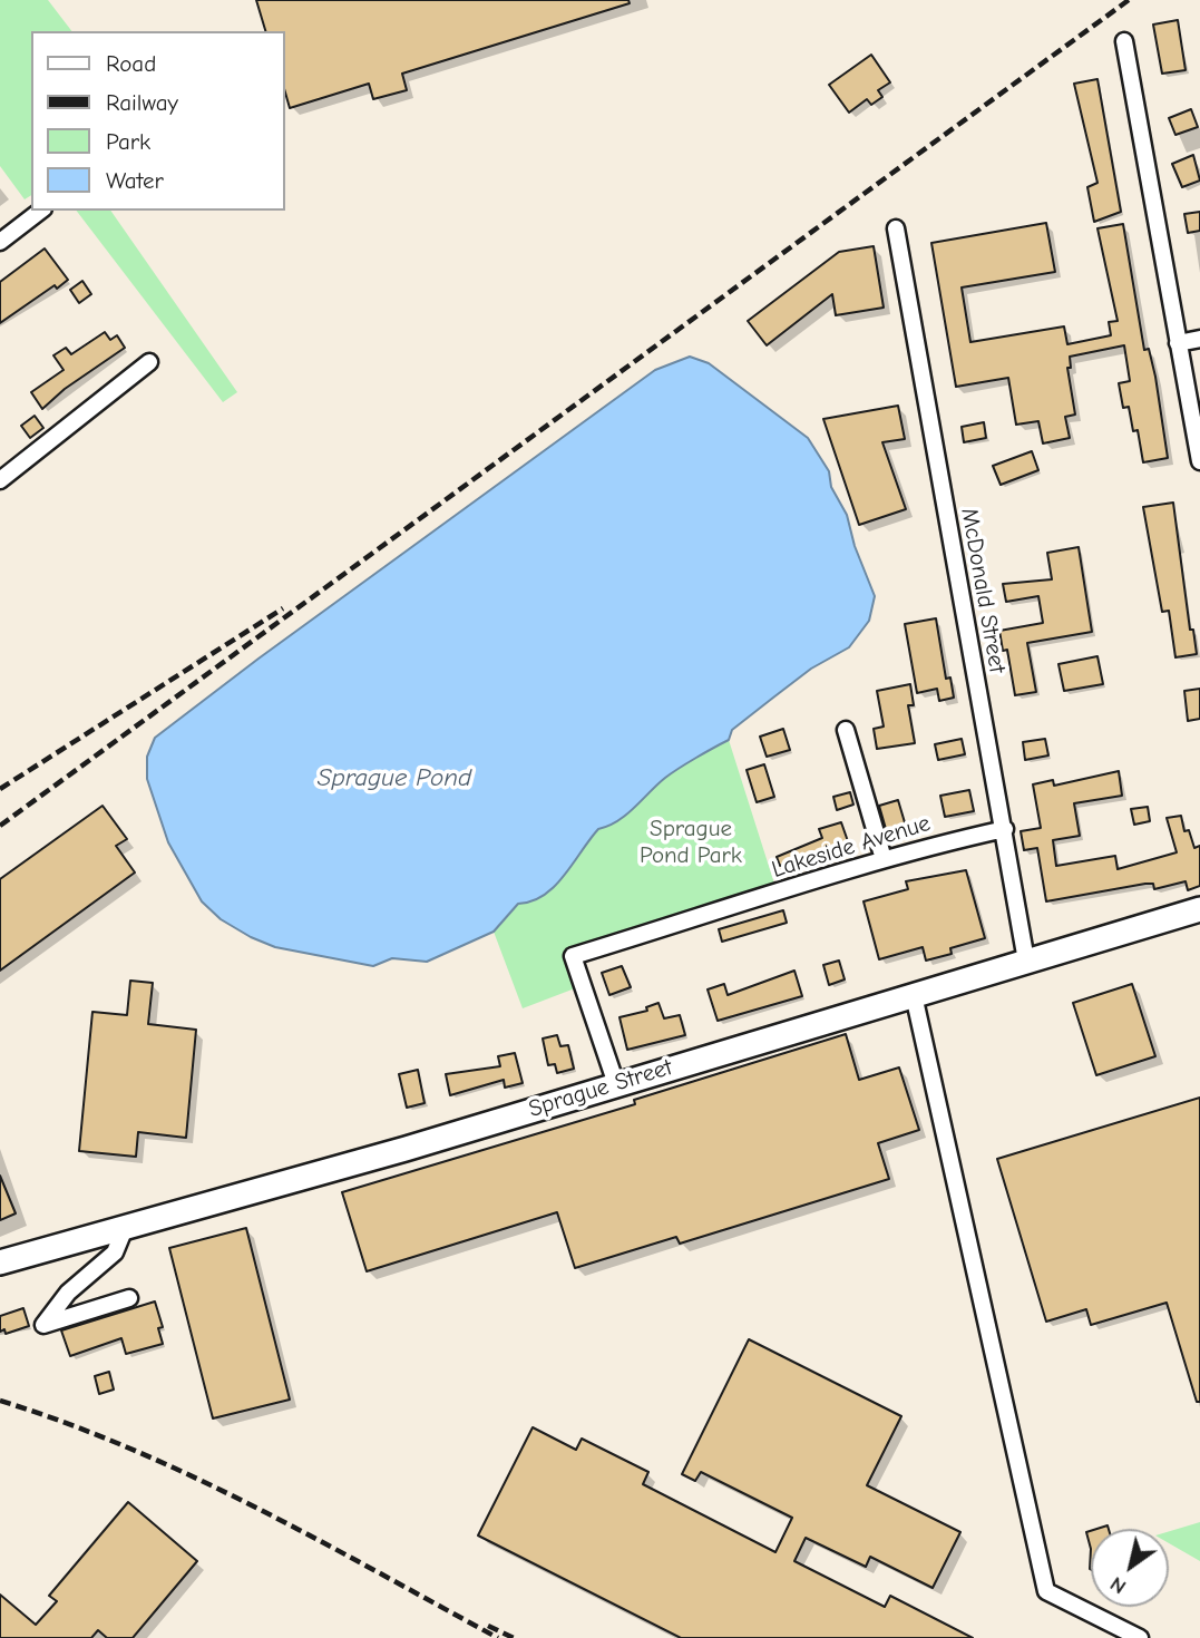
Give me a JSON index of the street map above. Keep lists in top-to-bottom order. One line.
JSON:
{"streets":{"main road":["Sprague Street"],"street":["McDonald Street","Lakeside Avenue"]},"crossings":[["McDonald Street","Lakeside Avenue"],["McDonald Street","Sprague Street"],["Lakeside Avenue","Sprague Street"]],"water":["Sprague Pond"],"parks":["Sprague Pond Park"],"legend":["Road","Railway","Park","Water"],"north":"bottom left"}
